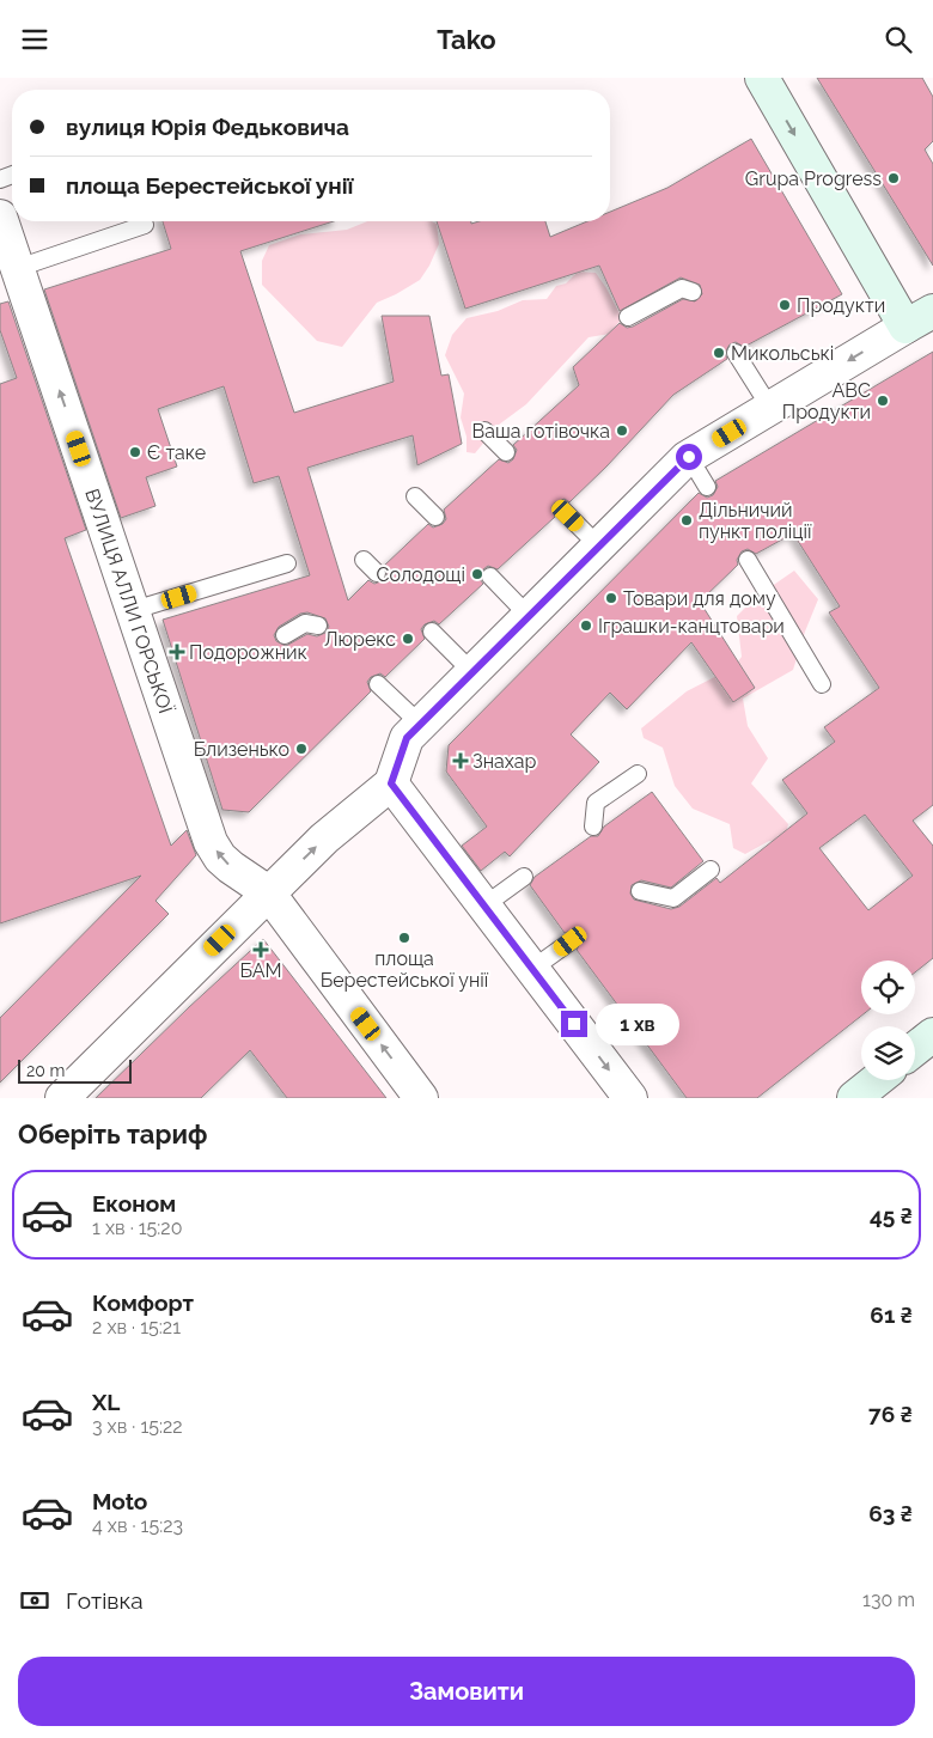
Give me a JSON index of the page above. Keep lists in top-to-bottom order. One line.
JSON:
{"streets":{"street":["ВУЛИЦЯ АЛЛИ ГОРСЬКОЇ"]},"one_way":["ВУЛИЦЯ АЛЛИ ГОРСЬКОЇ"],"places":{"other":["Grupa Progress","Продукти","Микольські","ABC Продукти","Ваша готівочка","Є таке","Дільничий пункт поліції","Солодощі","Товари для дому","Іграшки-канцтовари","Люрекс","Близенько","площа Берестейської унії"],"health":["Подорожник","Знахар","БАМ"]},"scale_bar":"20 m","page":{"header":"Tako","banner":["вулиця Юрія Федьковича","площа Берестейської унії"],"bubble":"1 хв","scale":"20 m","heading":"Оберіть тариф","list":[{"name":"Економ","note":"1 хв · 15:20","value":"45 ₴"},{"name":"Комфорт","note":"2 хв · 15:21","value":"61 ₴"},{"name":"XL","note":"3 хв · 15:22","value":"76 ₴"},{"name":"Moto","note":"4 хв · 15:23","value":"63 ₴"}],"pay":["Готівка","130 m"],"buttons":"Замовити"}}
